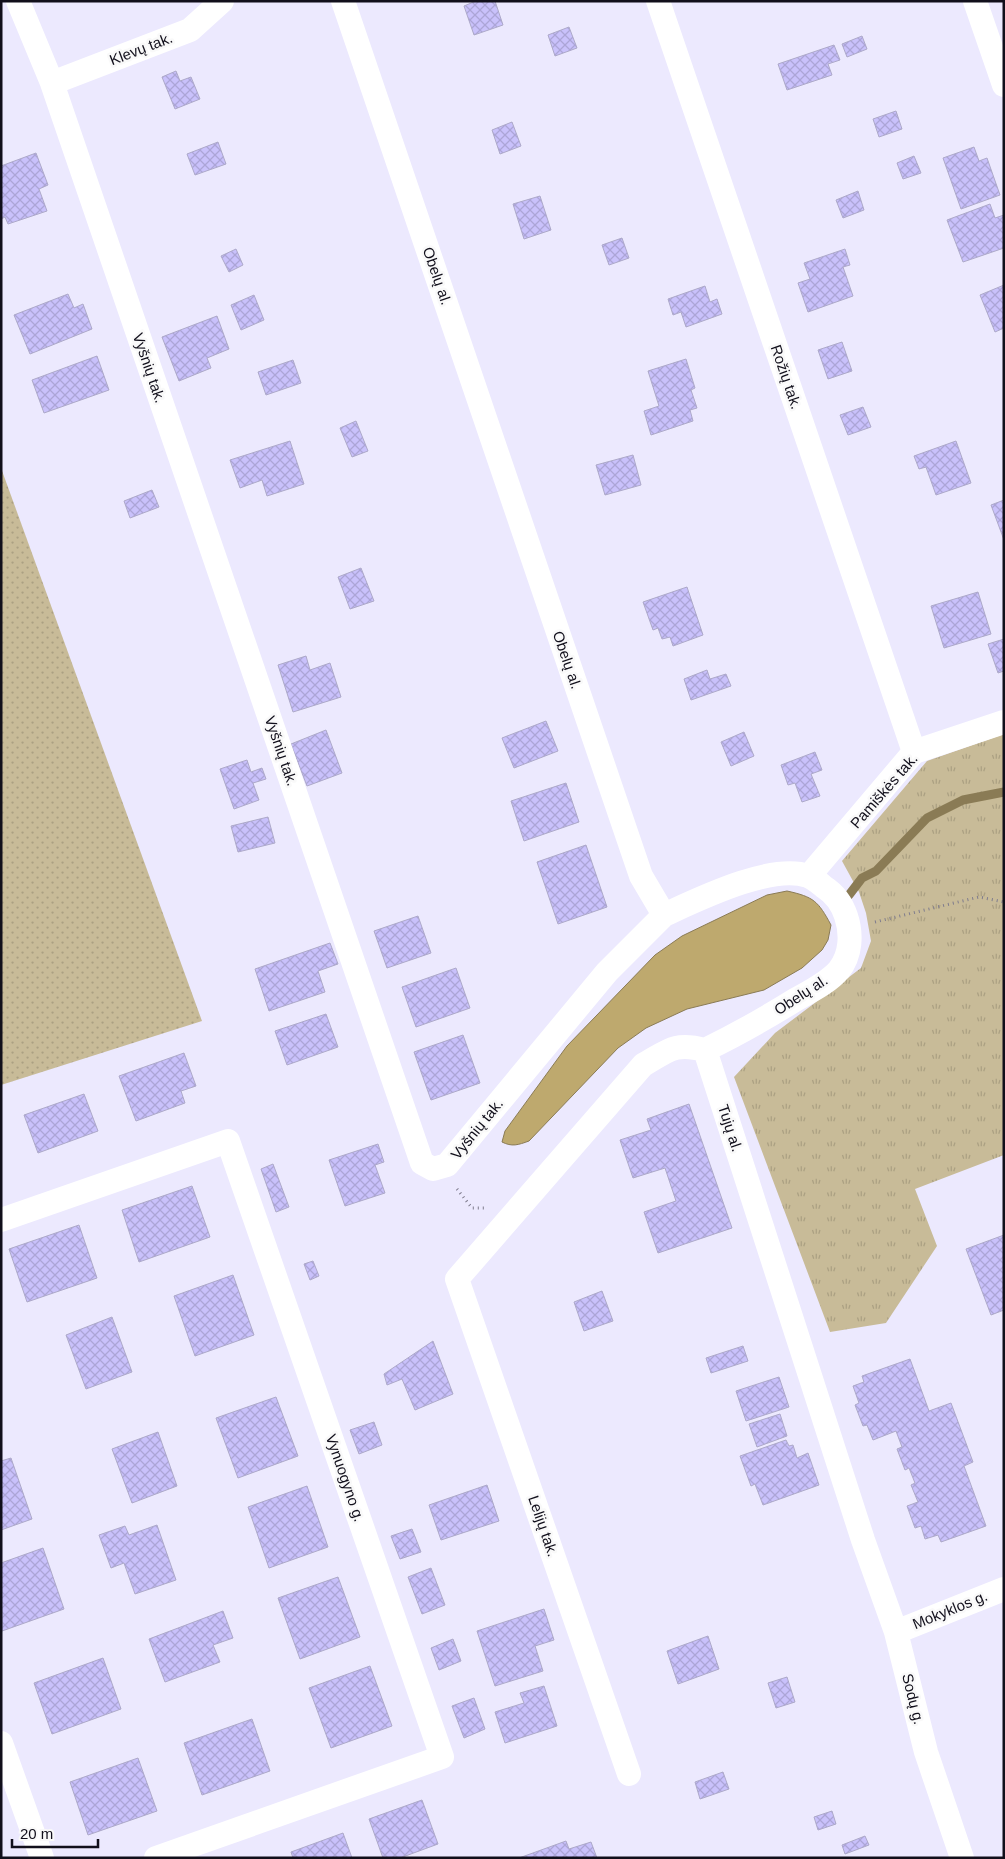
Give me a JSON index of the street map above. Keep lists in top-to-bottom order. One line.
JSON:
{"streets":{"street":["Klevų tak.","Obelų al.","Vyšnių tak.","Rožių tak.","Pamiškės tak.","Tujų al.","Vynuogyno g.","Lelijų tak.","Mokyklos g.","Sodų g."]},"crossings":[["Klevų tak.","Vyšnių tak."],["Obelų al.","Vyšnių tak."],["Obelų al.","Pamiškės tak."],["Obelų al.","Tujų al."],["Rožių tak.","Pamiškės tak."],["Tujų al.","Sodų g."],["Mokyklos g.","Sodų g."]],"scale_bar":"20 m"}
